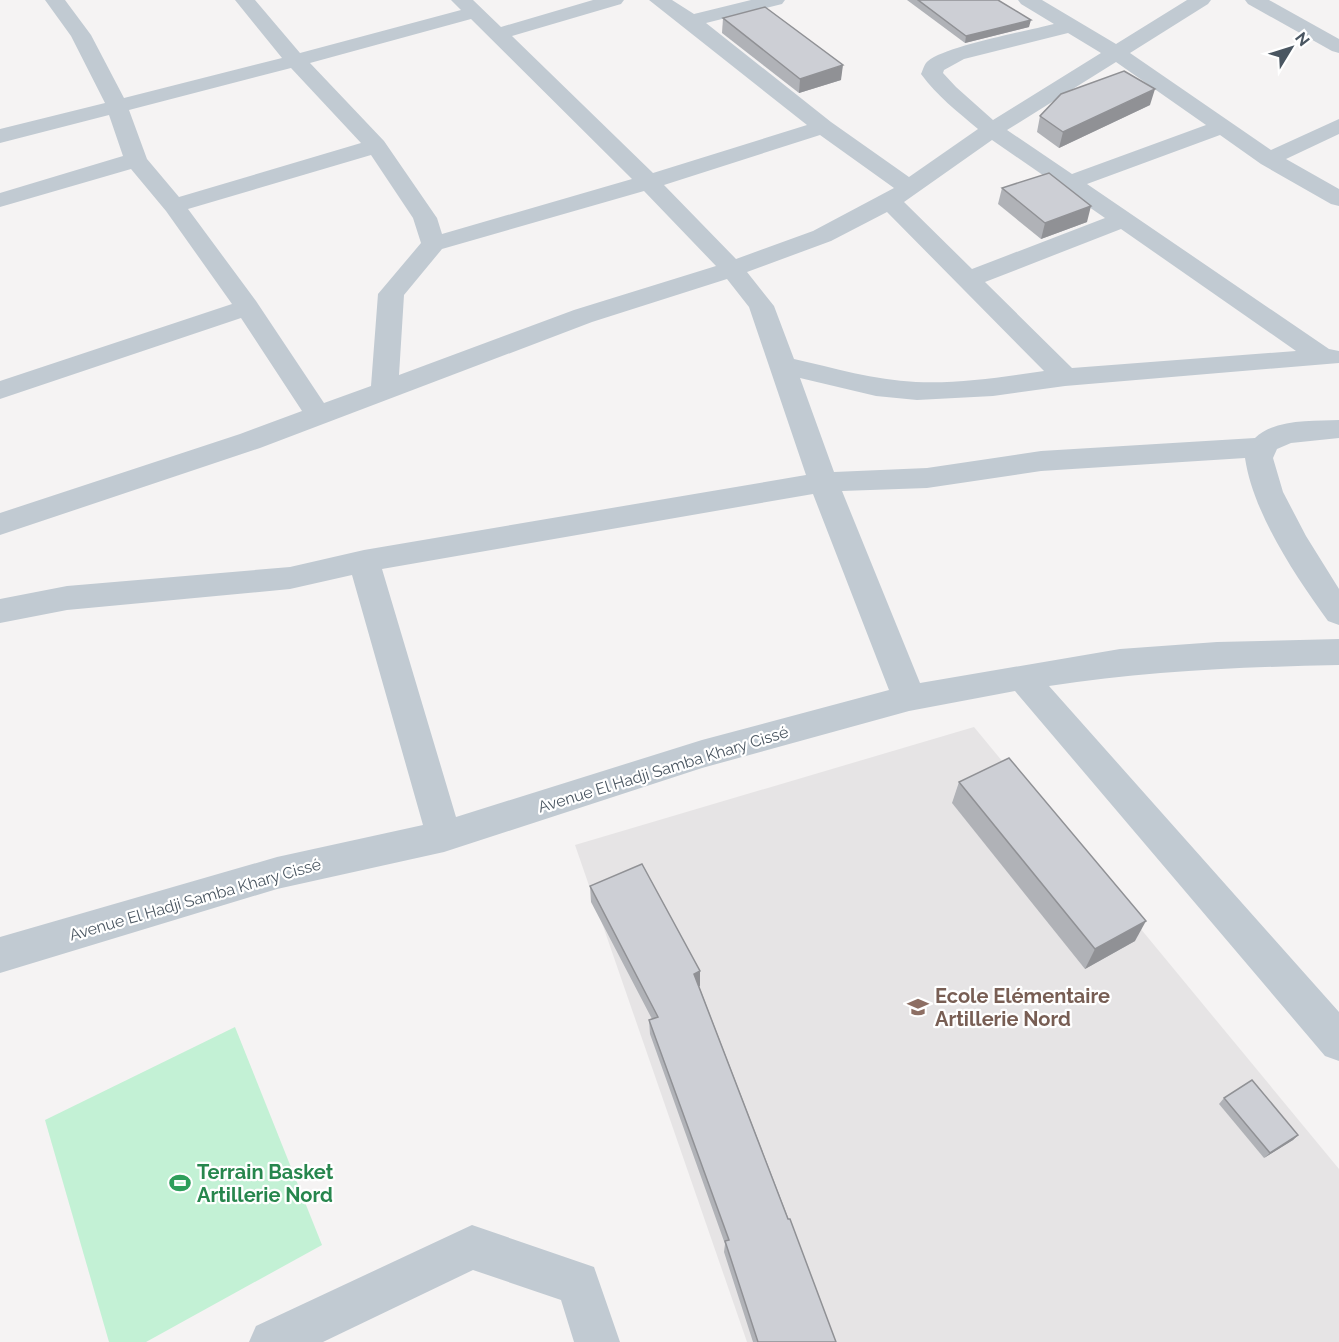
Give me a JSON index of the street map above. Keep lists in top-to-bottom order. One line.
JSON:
{"streets":{"street":["Avenue El Hadji Samba Khary Cissé"]},"places":{"school or university":["Ecole Elémentaire Artillerie Nord"],"sports":["Terrain Basket Artillerie Nord"]},"north":"top right"}
